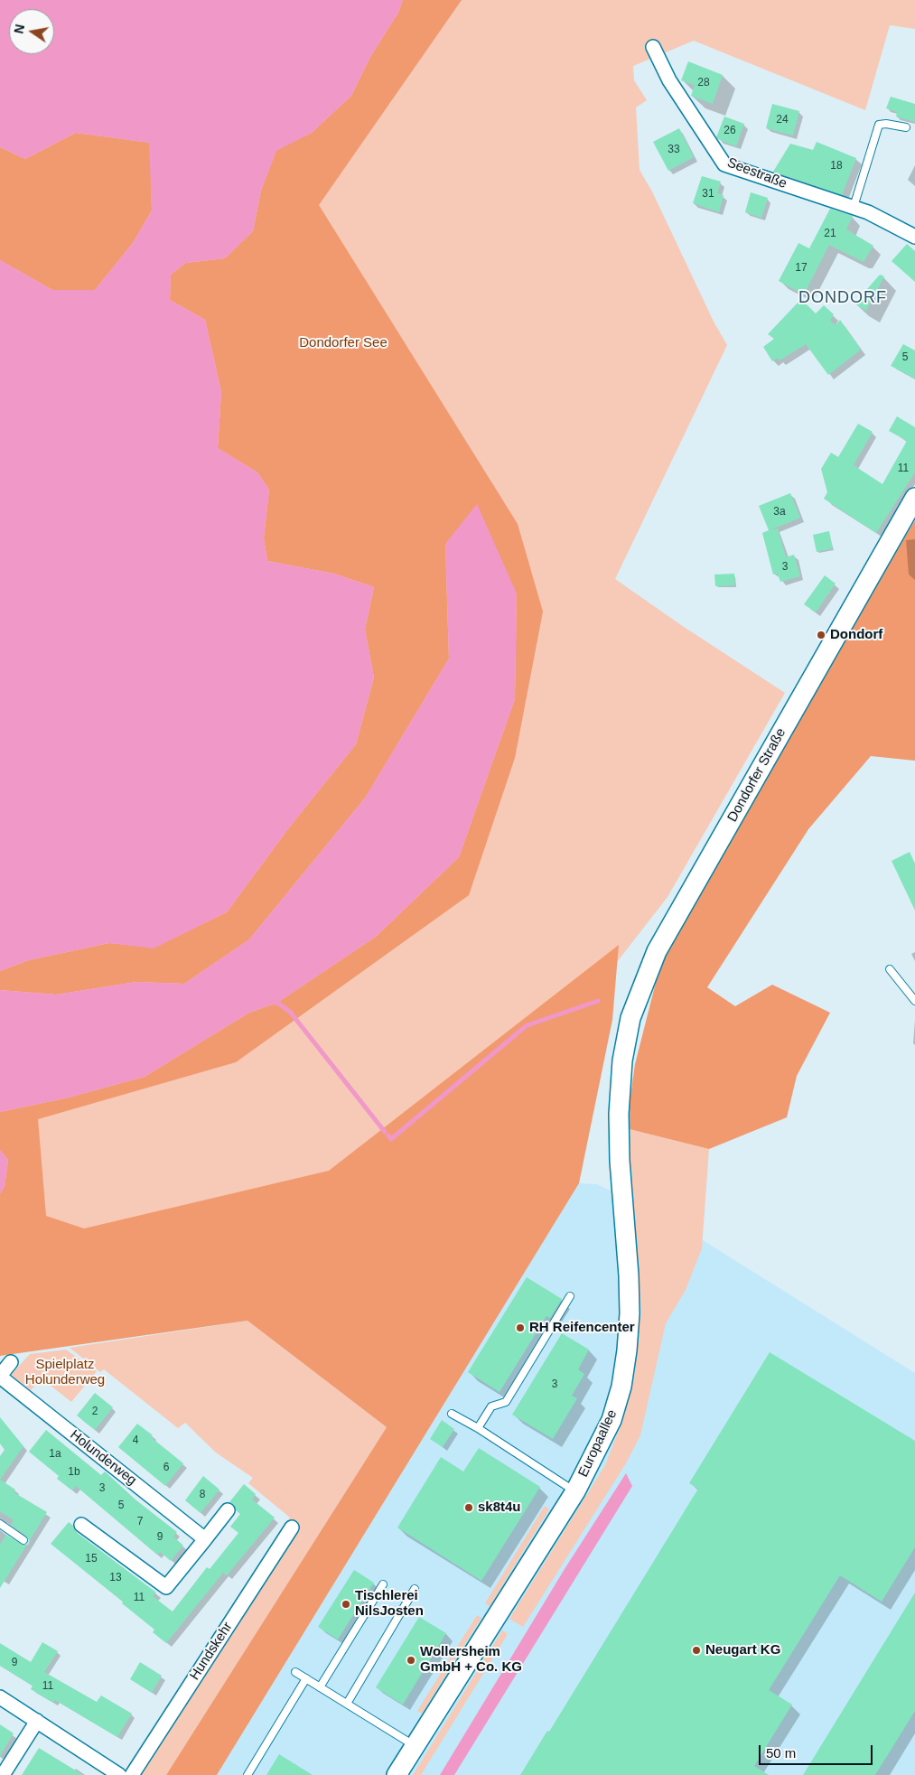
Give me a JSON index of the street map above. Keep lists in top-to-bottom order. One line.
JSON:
{"streets":{"main road":["Dondorfer Straße","Europaallee"],"street":["Seestraße","Holunderweg","Hundskehr"]},"crossings":[["Dondorfer Straße","Europaallee"]],"districts":["DONDORF"],"parks":["Dondorfer See","Spielplatz Holunderweg"],"places":["Dondorf","RH Reifencenter","sk8t4u","Tischlerei NilsJosten","Neugart KG","Wollersheim GmbH + Co. KG"],"house_numbers":["28","24","26","33","18","31","21","17","5","11","3a","3","3","2","4","1a","6","1b","3","8","5","7","9","15","13","11","9","11"],"scale_bar":"50 m","north":"left"}
